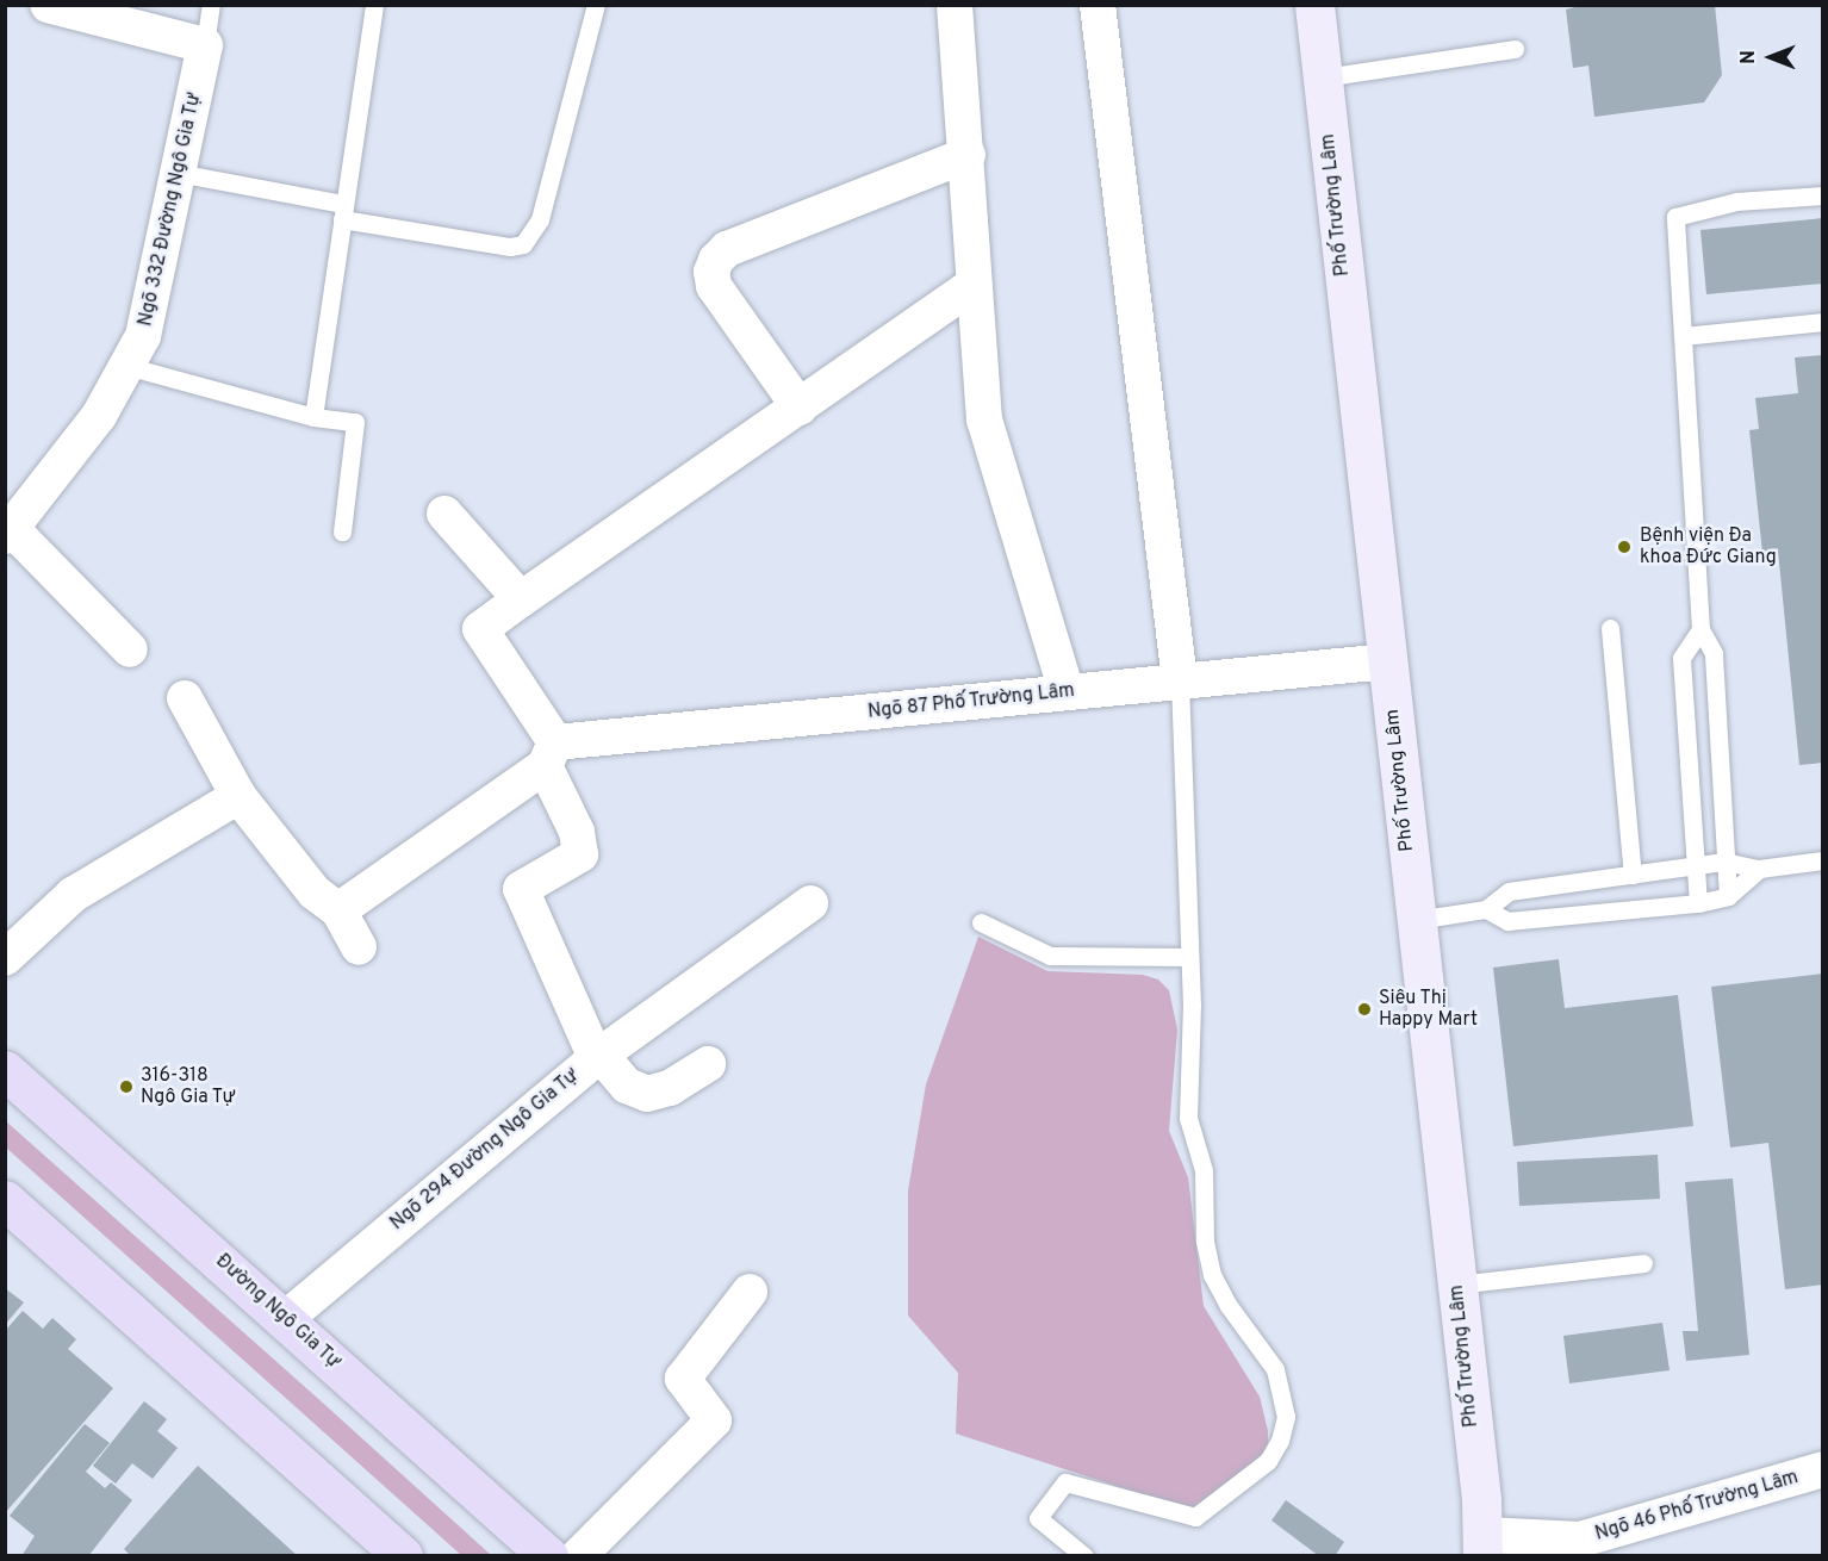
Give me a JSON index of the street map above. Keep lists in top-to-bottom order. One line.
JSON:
{"streets":{"main road":["Phố Trường Lâm","Đường Ngô Gia Tự"],"street":["Ngõ 332 Đường Ngô Gia Tự","Ngõ 87 Phố Trường Lâm","Ngõ 294 Đường Ngô Gia Tự","Ngõ 46 Phố Trường Lâm"]},"crossings":[["Phố Trường Lâm","Ngõ 87 Phố Trường Lâm"],["Phố Trường Lâm","Ngõ 46 Phố Trường Lâm"],["Ngõ 87 Phố Trường Lâm","Ngõ 294 Đường Ngô Gia Tự"],["Ngõ 294 Đường Ngô Gia Tự","Đường Ngô Gia Tự"]],"places":["Bệnh viện Đa khoa Đức Giang","Siêu Thị Happy Mart","316-318 Ngô Gia Tự"],"north":"left"}
